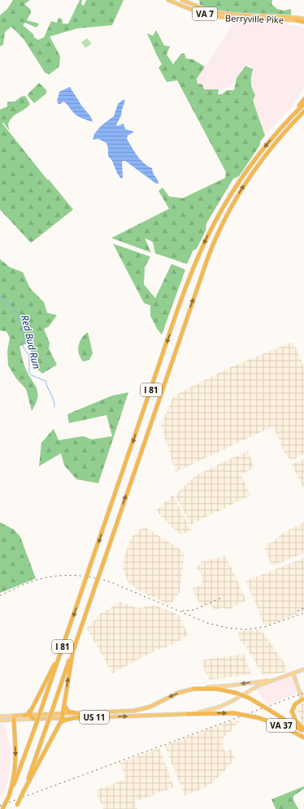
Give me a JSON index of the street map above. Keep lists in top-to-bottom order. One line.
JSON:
{"streets":{"highway":["VA 7","Berryville Pike","I 81","US 11","VA 37"]},"crossings":[["US 11","VA 37"]],"water":["Red Bud Run"]}
